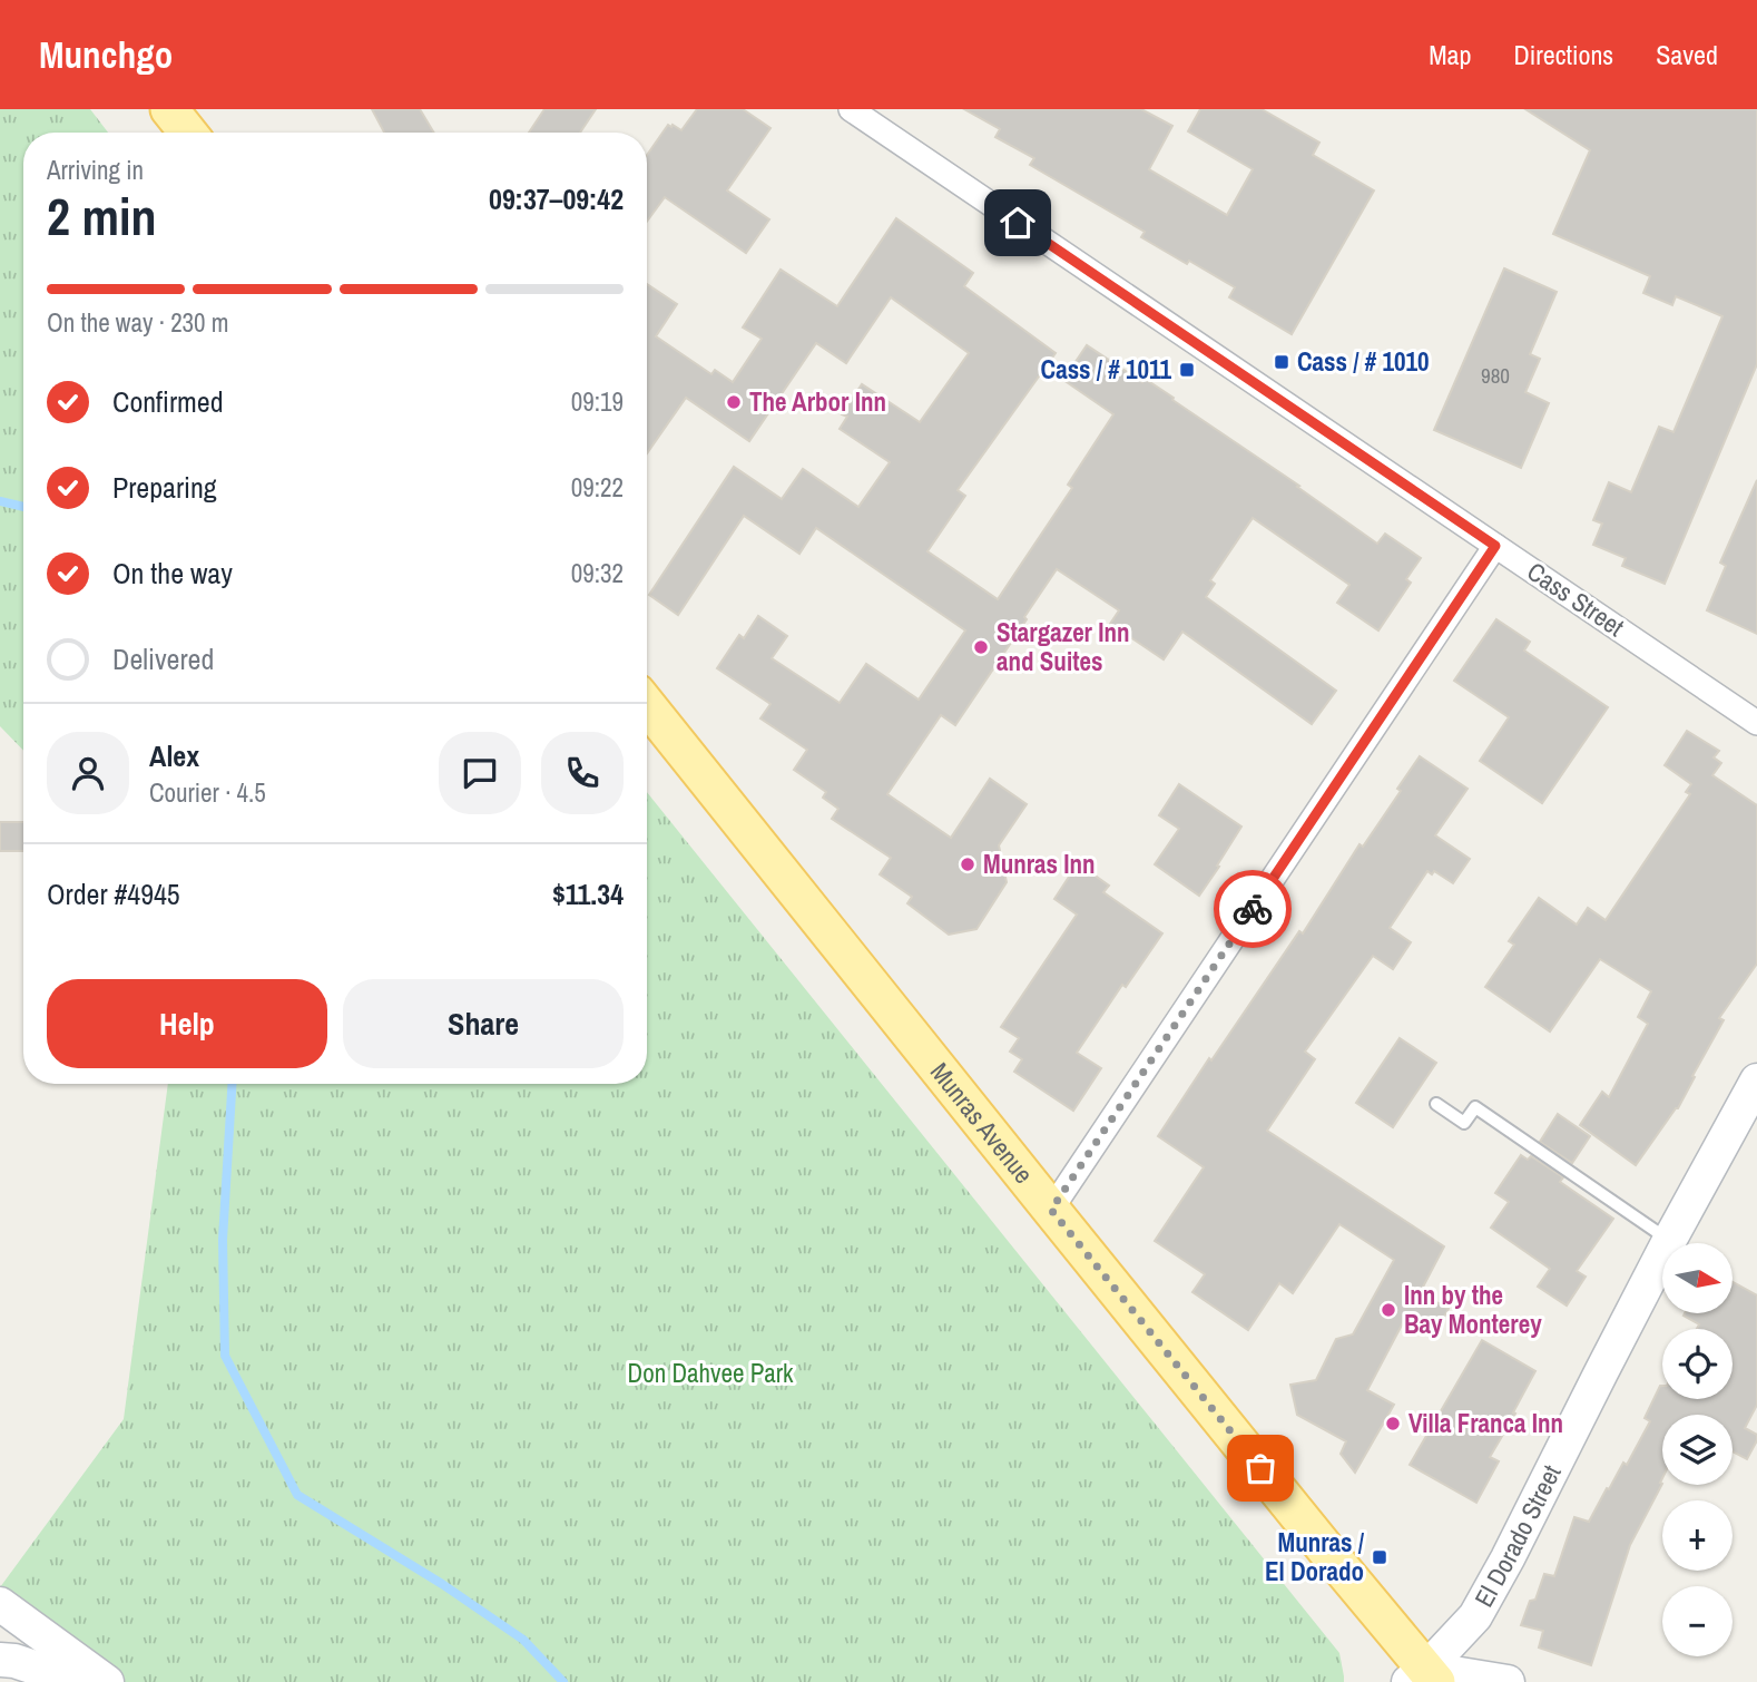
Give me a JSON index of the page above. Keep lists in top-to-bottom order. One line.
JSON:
{"streets":{"main road":["Munras Avenue"],"street":["Cass Street","El Dorado Street"]},"crossings":[["Munras Avenue","El Dorado Street"]],"parks":["Don Dahvee Park"],"places":{"transit":["Cass / # 1010","Cass / # 1011","Munras / El Dorado"],"other":["The Arbor Inn","Stargazer Inn and Suites","Munras Inn","Inn by the Bay Monterey","Villa Franca Inn"]},"house_numbers":["980"],"north":"right","page":{"header":"Munchgo","nav":["Map","Directions","Saved"],"heading":["2 min","Arriving in","09:37–09:42"],"panel":["Alex","Courier · 4.5","Order #4945","$11.34"],"bar":"On the way · 230 m","list":[["Confirmed","09:19"],["Preparing","09:22"],["On the way","09:32"],"Delivered"],"buttons":["Help","Share"],"map_buttons":["+","−"]}}
